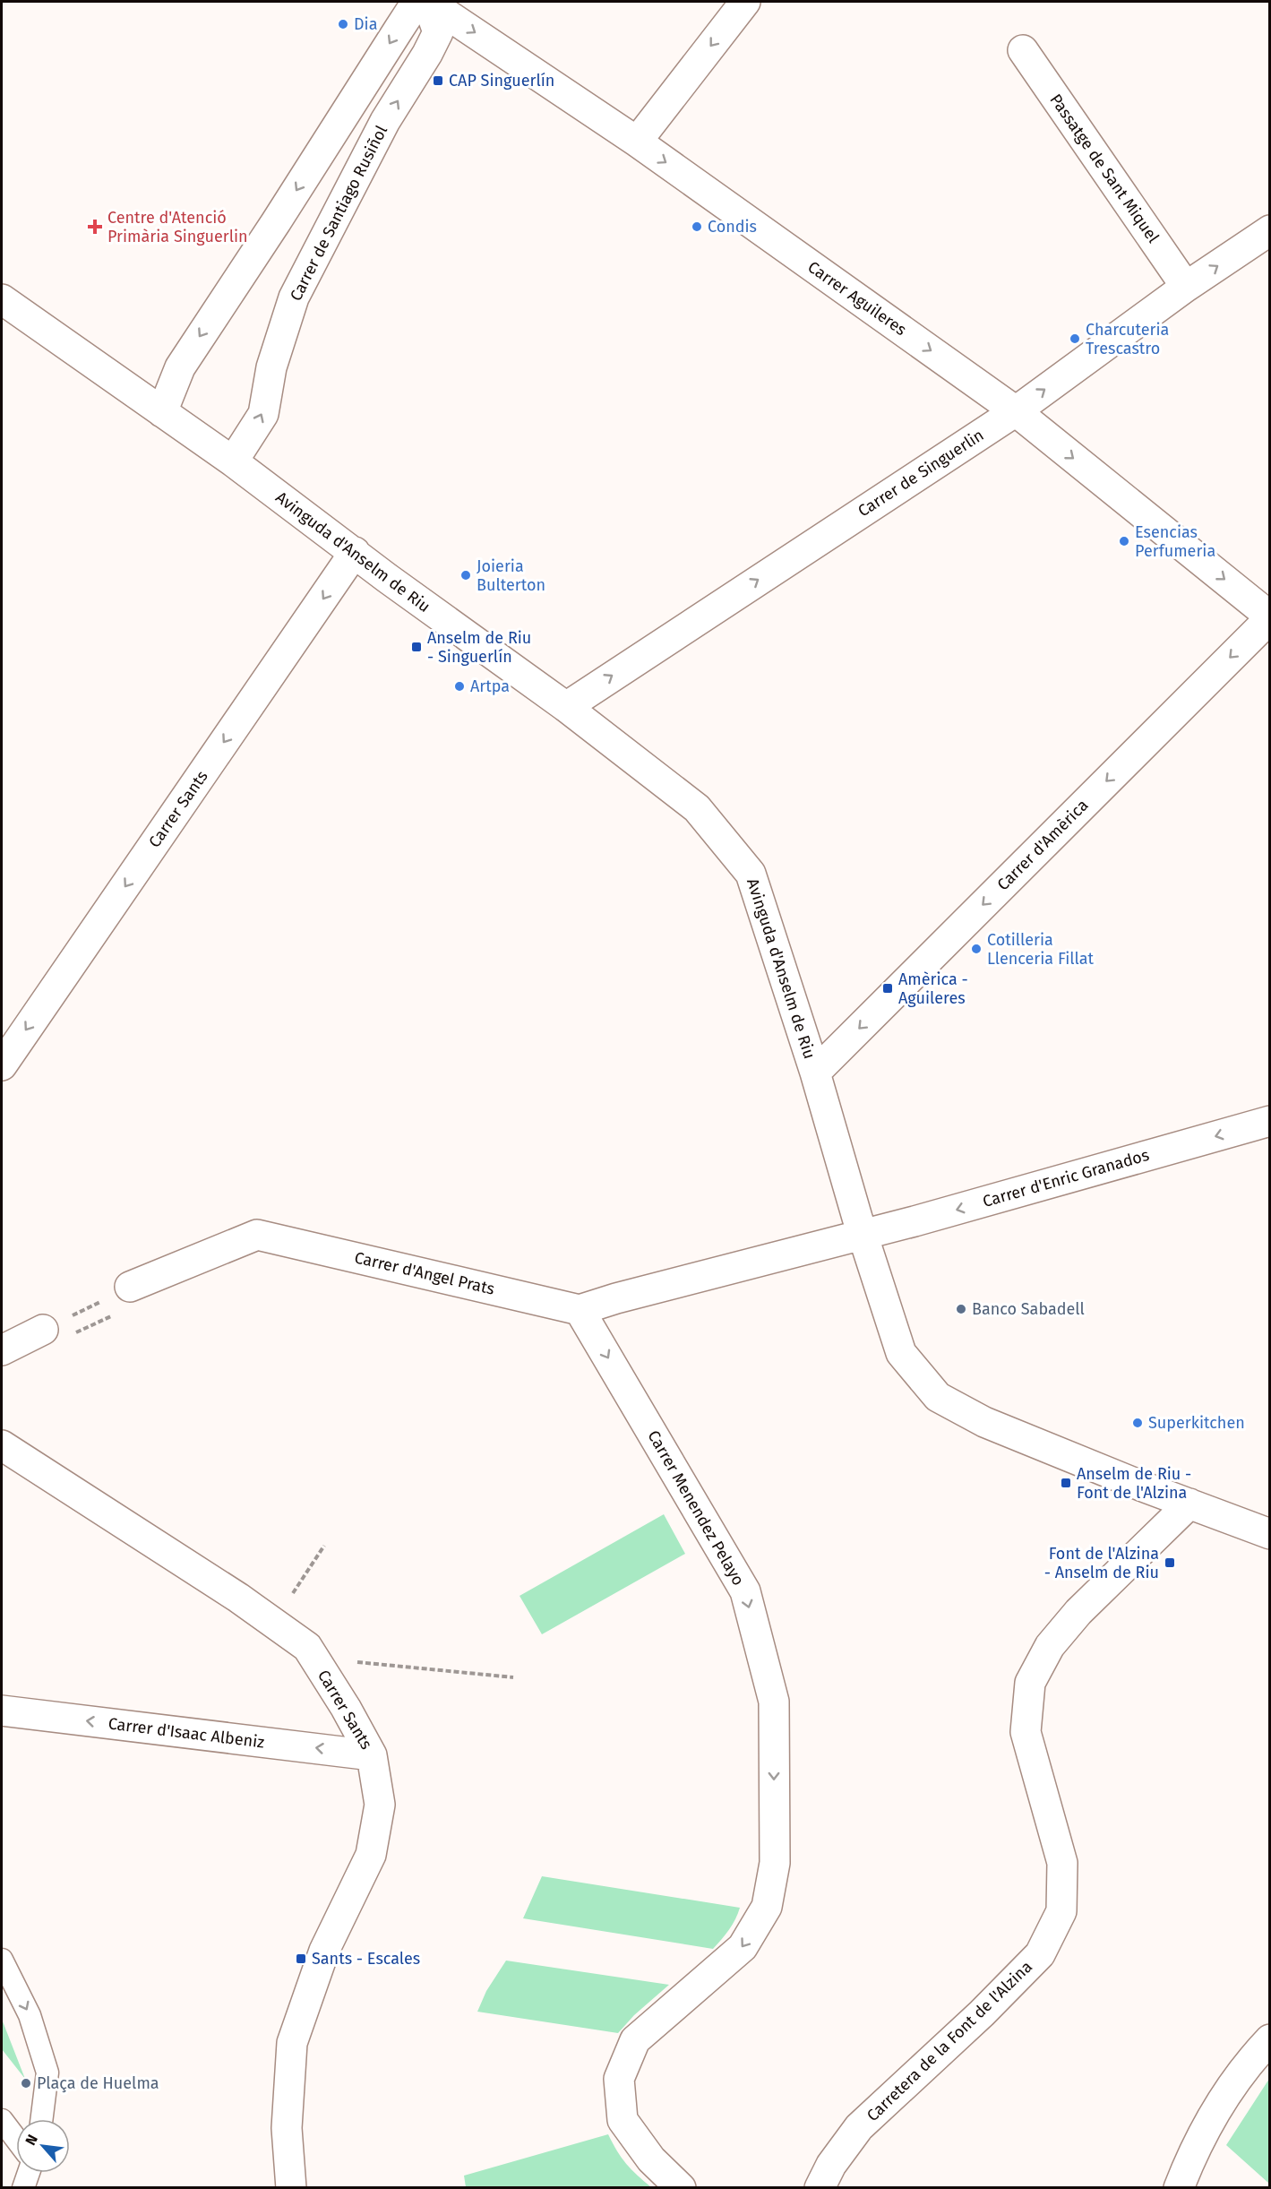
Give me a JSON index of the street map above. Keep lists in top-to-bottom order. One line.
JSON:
{"streets":{"street":["Passatge de Sant Miquel","Carrer de Santiago Rusiñol","Carrer Aguileres","Carrer de Singuerlin","Avinguda d'Anselm de Riu","Carrer Sants","Carrer d'Amèrica","Carrer d'Enric Granados","Carrer d'Angel Prats","Carrer Menendez Pelayo","Carrer d'Isaac Albeniz","Carretera de la Font de l'Alzina"]},"crossings":[["Passatge de Sant Miquel","Carrer de Singuerlin"],["Carrer de Santiago Rusiñol","Carrer Aguileres"],["Carrer de Santiago Rusiñol","Avinguda d'Anselm de Riu"],["Carrer Aguileres","Carrer de Singuerlin"],["Carrer Aguileres","Carrer d'Amèrica"],["Carrer de Singuerlin","Avinguda d'Anselm de Riu"],["Avinguda d'Anselm de Riu","Carrer Sants"],["Avinguda d'Anselm de Riu","Carrer d'Amèrica"],["Avinguda d'Anselm de Riu","Carrer d'Enric Granados"],["Avinguda d'Anselm de Riu","Carretera de la Font de l'Alzina"],["Carrer Sants","Carrer d'Isaac Albeniz"],["Carrer d'Angel Prats","Carrer Menendez Pelayo"]],"one_way":["Carrer Aguileres","Carrer de Singuerlin","Carrer Sants","Carrer d'Amèrica","Carrer d'Enric Granados","Carrer Menendez Pelayo","Carrer d'Isaac Albeniz"],"places":{"other":["Dia","Condis","Charcuteria Trescastro","Esencias Perfumeria","Joieria Bulterton","Artpa","Cotilleria Llenceria Fillat","Banco Sabadell","Superkitchen","Plaça de Huelma"],"transit":["CAP Singuerlín","Anselm de Riu - Singuerlín","Amèrica - Aguileres","Anselm de Riu - Font de l'Alzina","Font de l'Alzina - Anselm de Riu","Sants - Escales"],"health":["Centre d'Atenció Primària Singuerlin"]},"north":"top left"}
